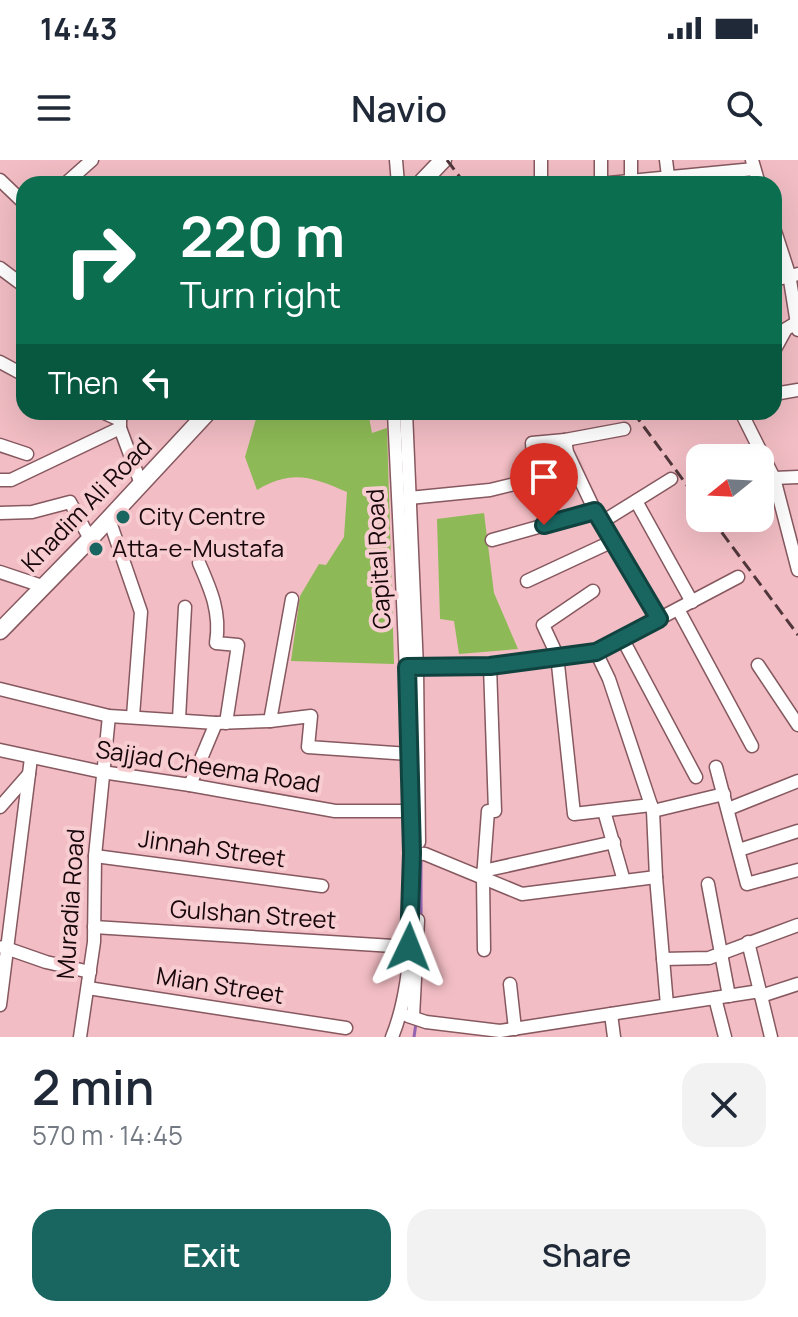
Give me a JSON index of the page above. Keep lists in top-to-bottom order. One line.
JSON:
{"streets":{"main road":["Khadim Ali Road"],"street":["Capital Road","Sajjad Cheema Road","Jinnah Street","Muradia Road","Gulshan Street","Mian Street"]},"crossings":[["Capital Road","Sajjad Cheema Road"],["Capital Road","Gulshan Street"],["Sajjad Cheema Road","Muradia Road"],["Jinnah Street","Muradia Road"],["Muradia Road","Gulshan Street"],["Muradia Road","Mian Street"]],"places":["City Centre","Atta-e-Mustafa"],"north":"left","page":{"status":"14:43","header":"Navio","turn":["220 m","Turn right"],"then":"Then","heading":["2 min","570 m · 14:45"],"buttons":["Exit","Share"]}}
